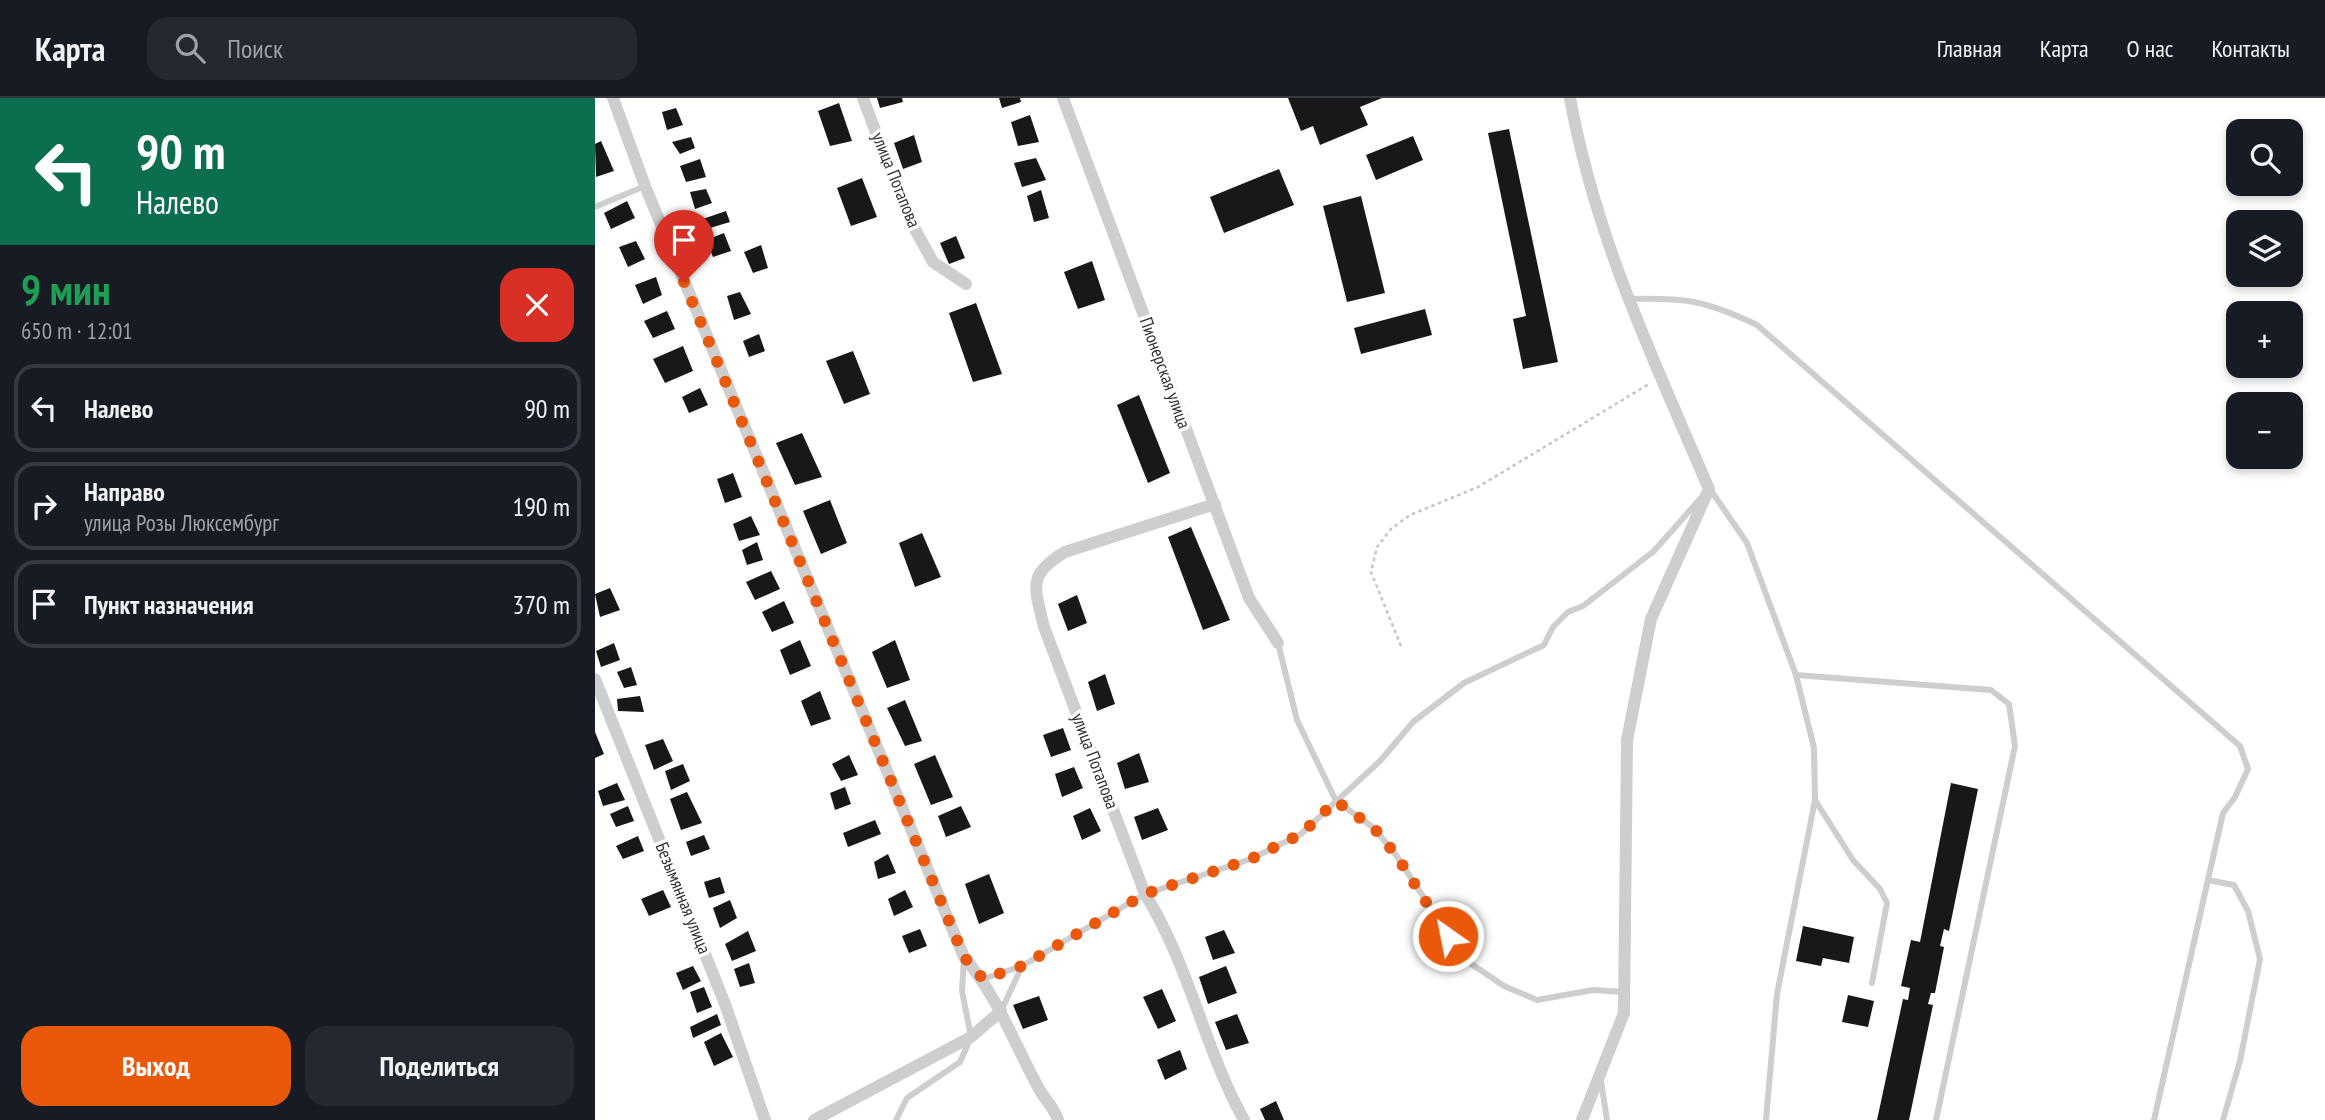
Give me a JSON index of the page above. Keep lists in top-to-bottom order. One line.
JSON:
{"streets":{"street":["улица Потапова","Пионерская улица","Безымянная улица"]},"crossings":[["улица Потапова","Пионерская улица"]],"page":{"header":"Карта","search":"Поиск","nav":["Главная","Карта","О нас","Контакты"],"turn":["90 m","Налево"],"map_buttons":["+","−"],"heading":["9 мин","650 m · 12:01"],"list":[{"name":"Налево","value":"90 m"},{"name":"Направо","note":"улица Розы Люксембург","value":"190 m"},{"name":"Пункт назначения","value":"370 m"}],"buttons":["Выход","Поделиться"]}}
